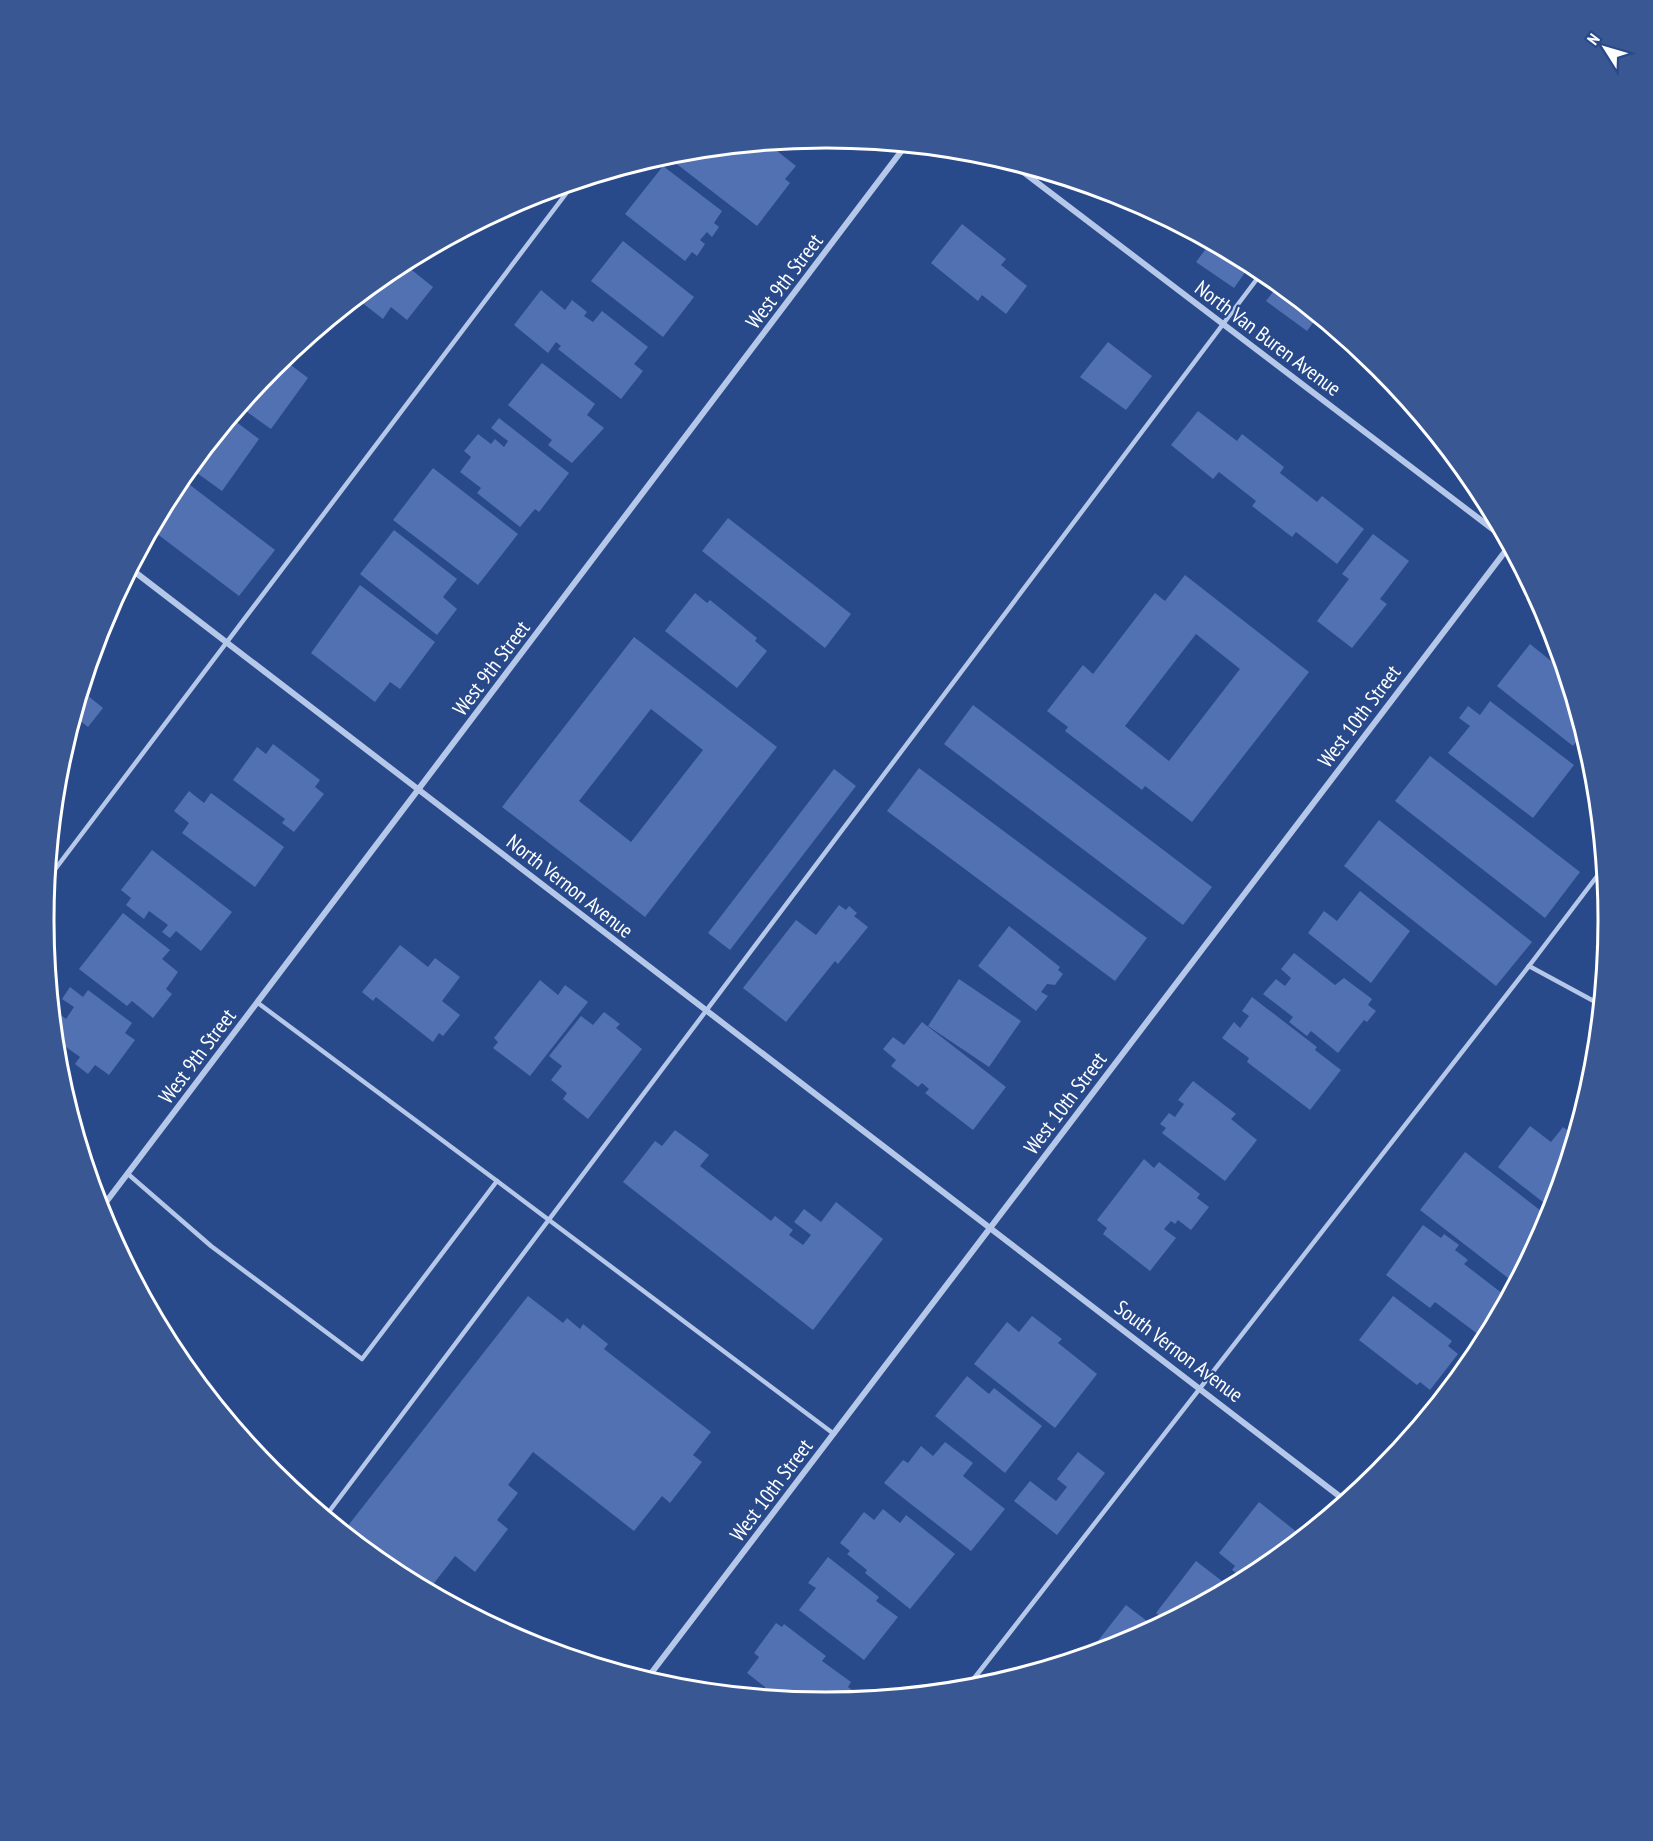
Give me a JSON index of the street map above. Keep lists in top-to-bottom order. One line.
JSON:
{"streets":{"street":["West 9th Street","North Van Buren Avenue","West 10th Street","North Vernon Avenue","South Vernon Avenue"]},"crossings":[["West 9th Street","North Vernon Avenue"],["West 10th Street","North Vernon Avenue"],["West 10th Street","South Vernon Avenue"],["North Vernon Avenue","South Vernon Avenue"]],"north":"top left"}
